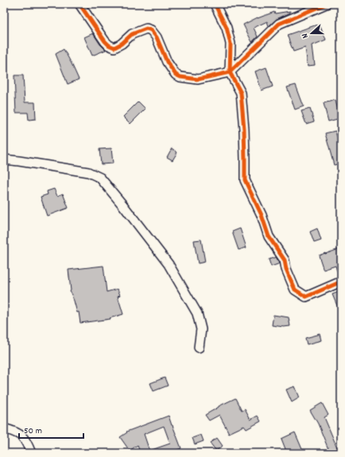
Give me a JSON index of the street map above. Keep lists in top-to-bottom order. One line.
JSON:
{"scale_bar":"50 m","north":"left"}
